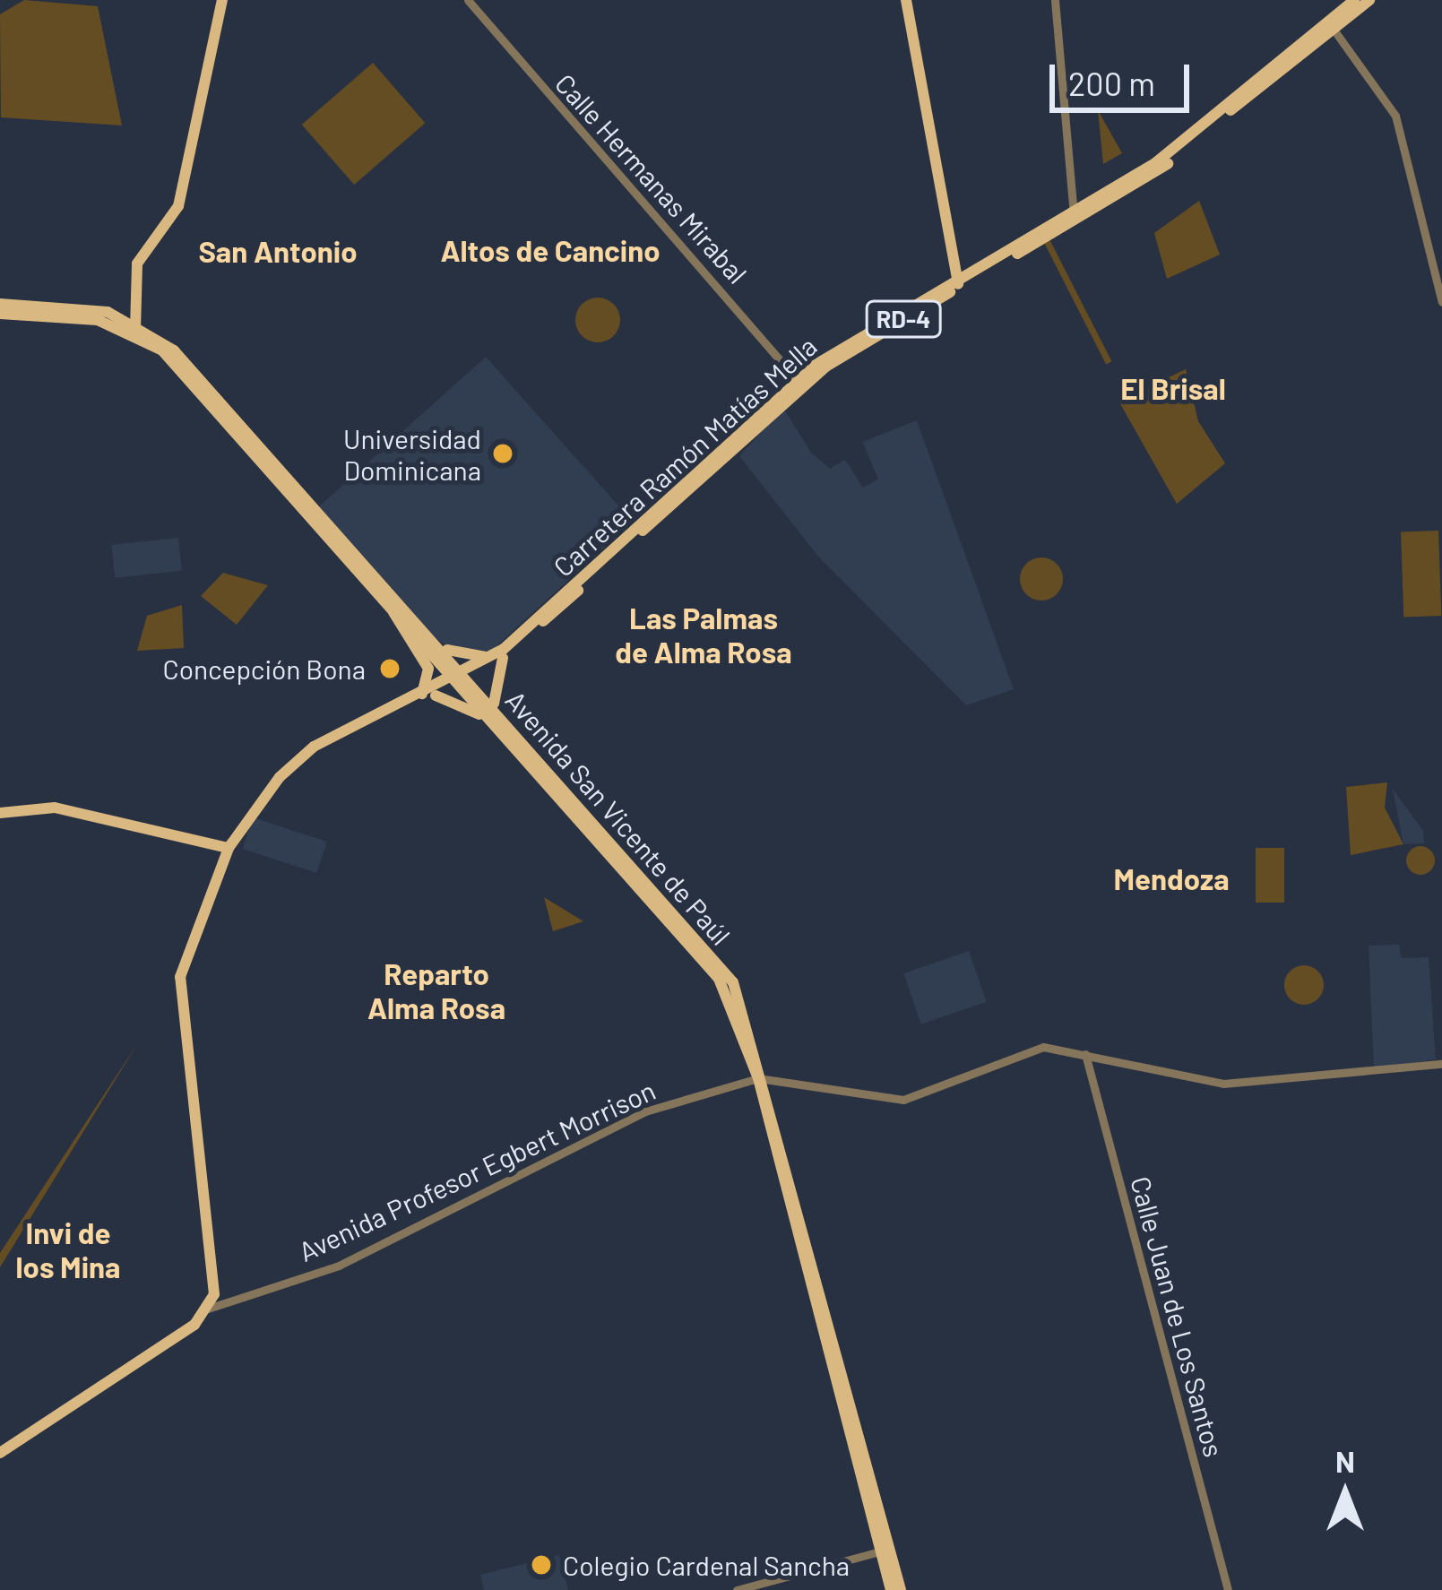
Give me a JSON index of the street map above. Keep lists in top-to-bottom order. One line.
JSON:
{"streets":{"main road":["RD-4","Carretera Ramón Matías Mella","Avenida San Vicente de Paúl"],"street":["Calle Hermanas Mirabal","Avenida Profesor Egbert Morrison","Calle Juan de Los Santos"]},"crossings":[["Calle Hermanas Mirabal","Carretera Ramón Matías Mella"],["Carretera Ramón Matías Mella","Avenida San Vicente de Paúl"],["Carretera Ramón Matías Mella","Avenida Profesor Egbert Morrison"],["Avenida San Vicente de Paúl","Avenida Profesor Egbert Morrison"]],"districts":["Altos de Cancino","San Antonio","El Brisal","Las Palmas de Alma Rosa","Mendoza","Reparto Alma Rosa","Invi de los Mina"],"places":["Universidad Dominicana","Concepción Bona","Colegio Cardenal Sancha"],"scale_bar":"200 m","north":"top"}
